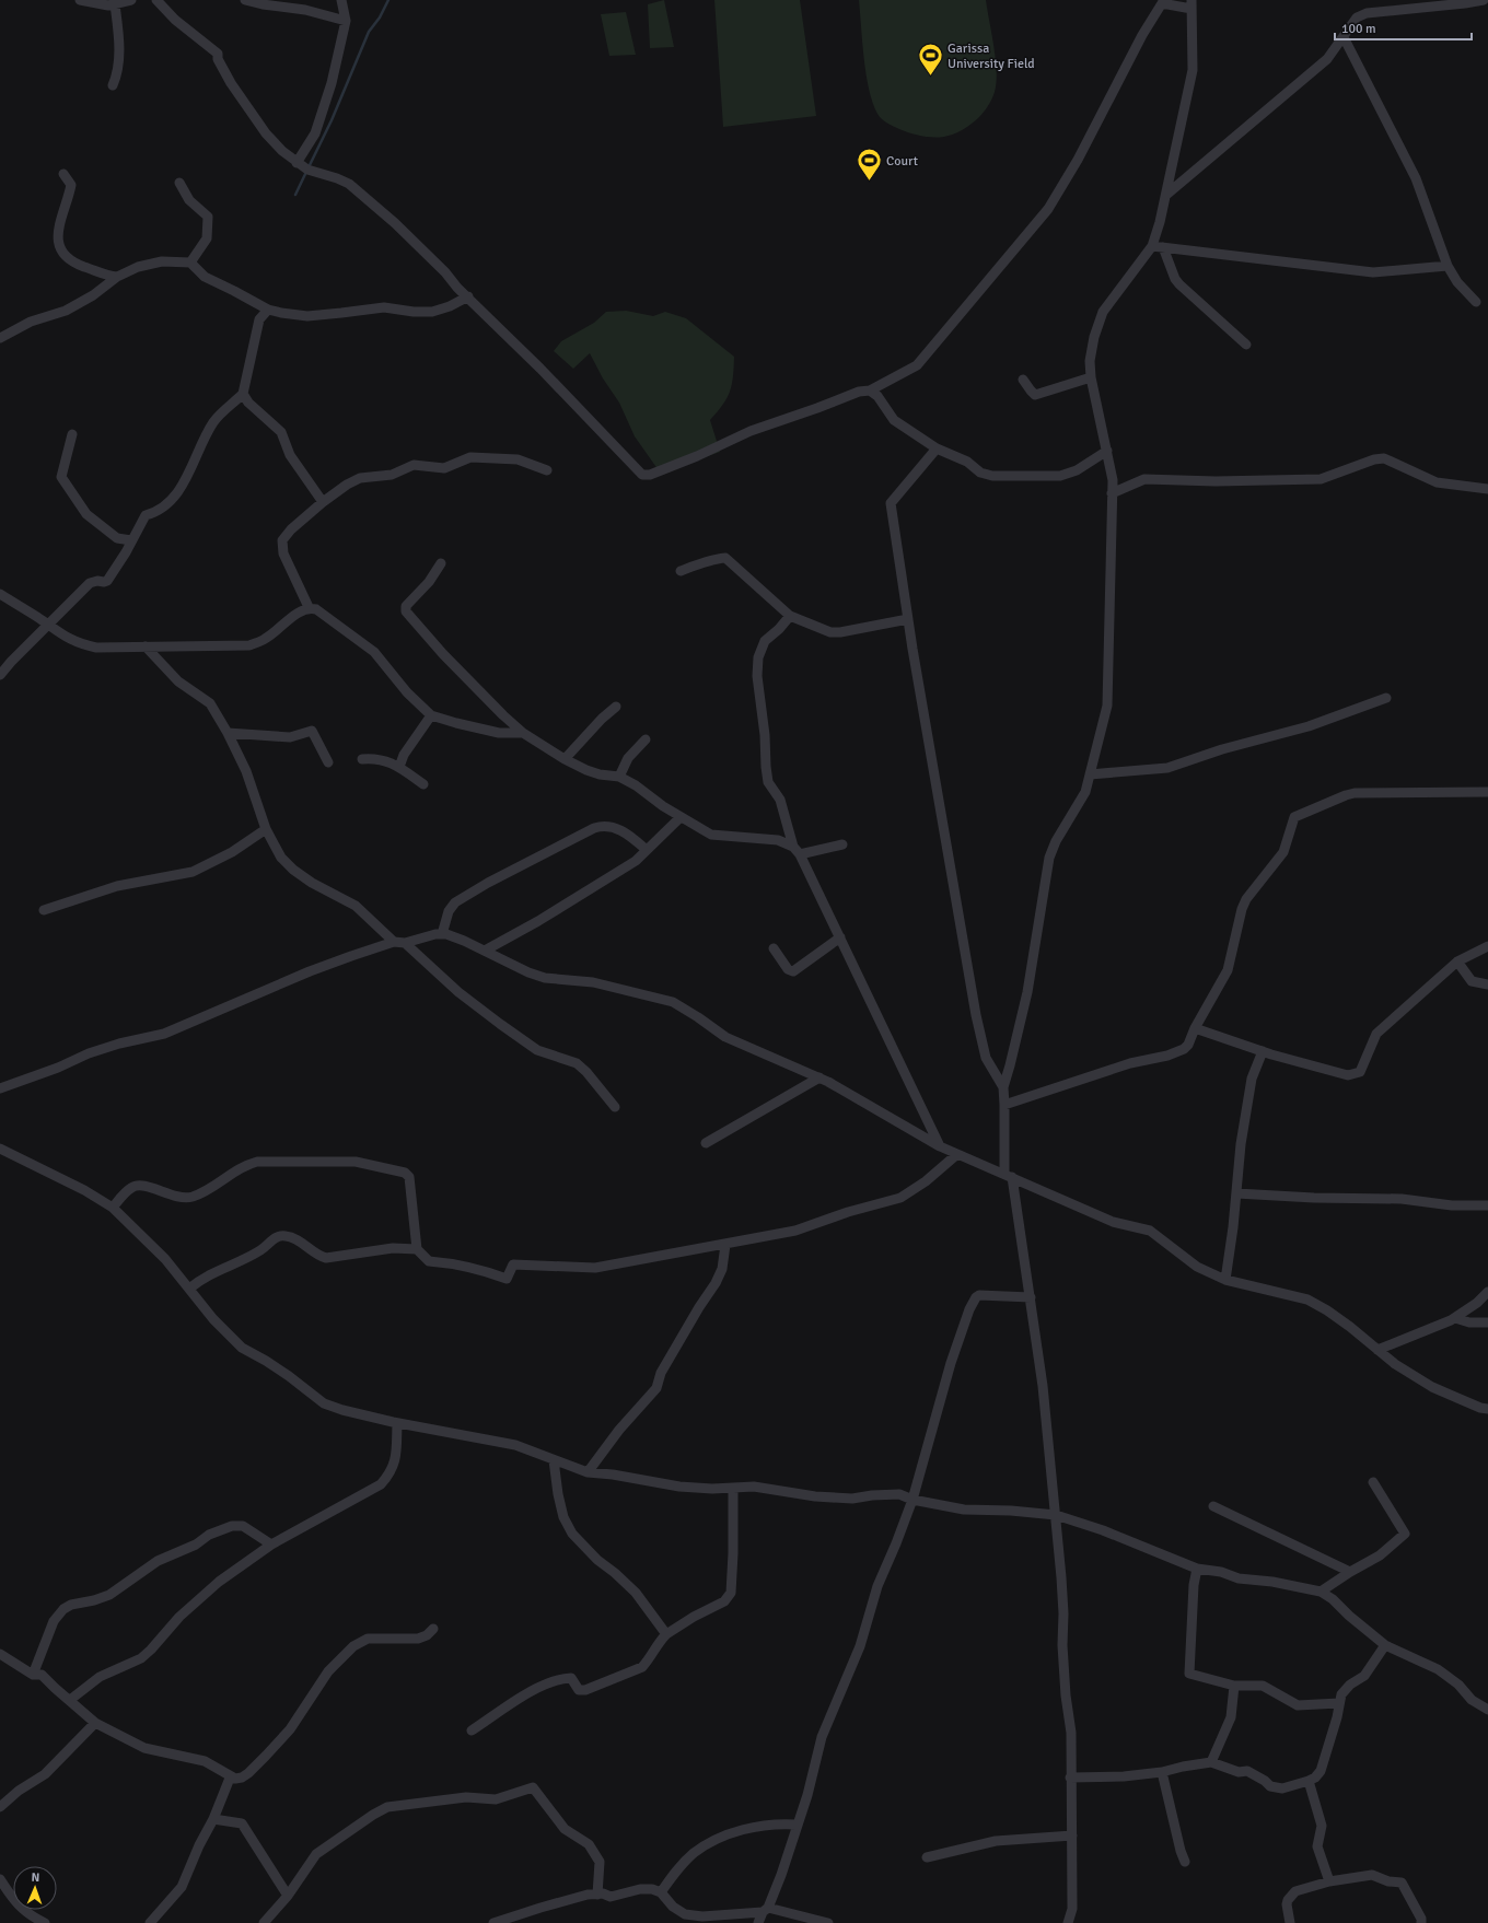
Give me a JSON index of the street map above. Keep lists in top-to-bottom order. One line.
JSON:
{"places":{"sports":["Garissa University Field","Court"]},"scale_bar":"100 m","north":"top"}
